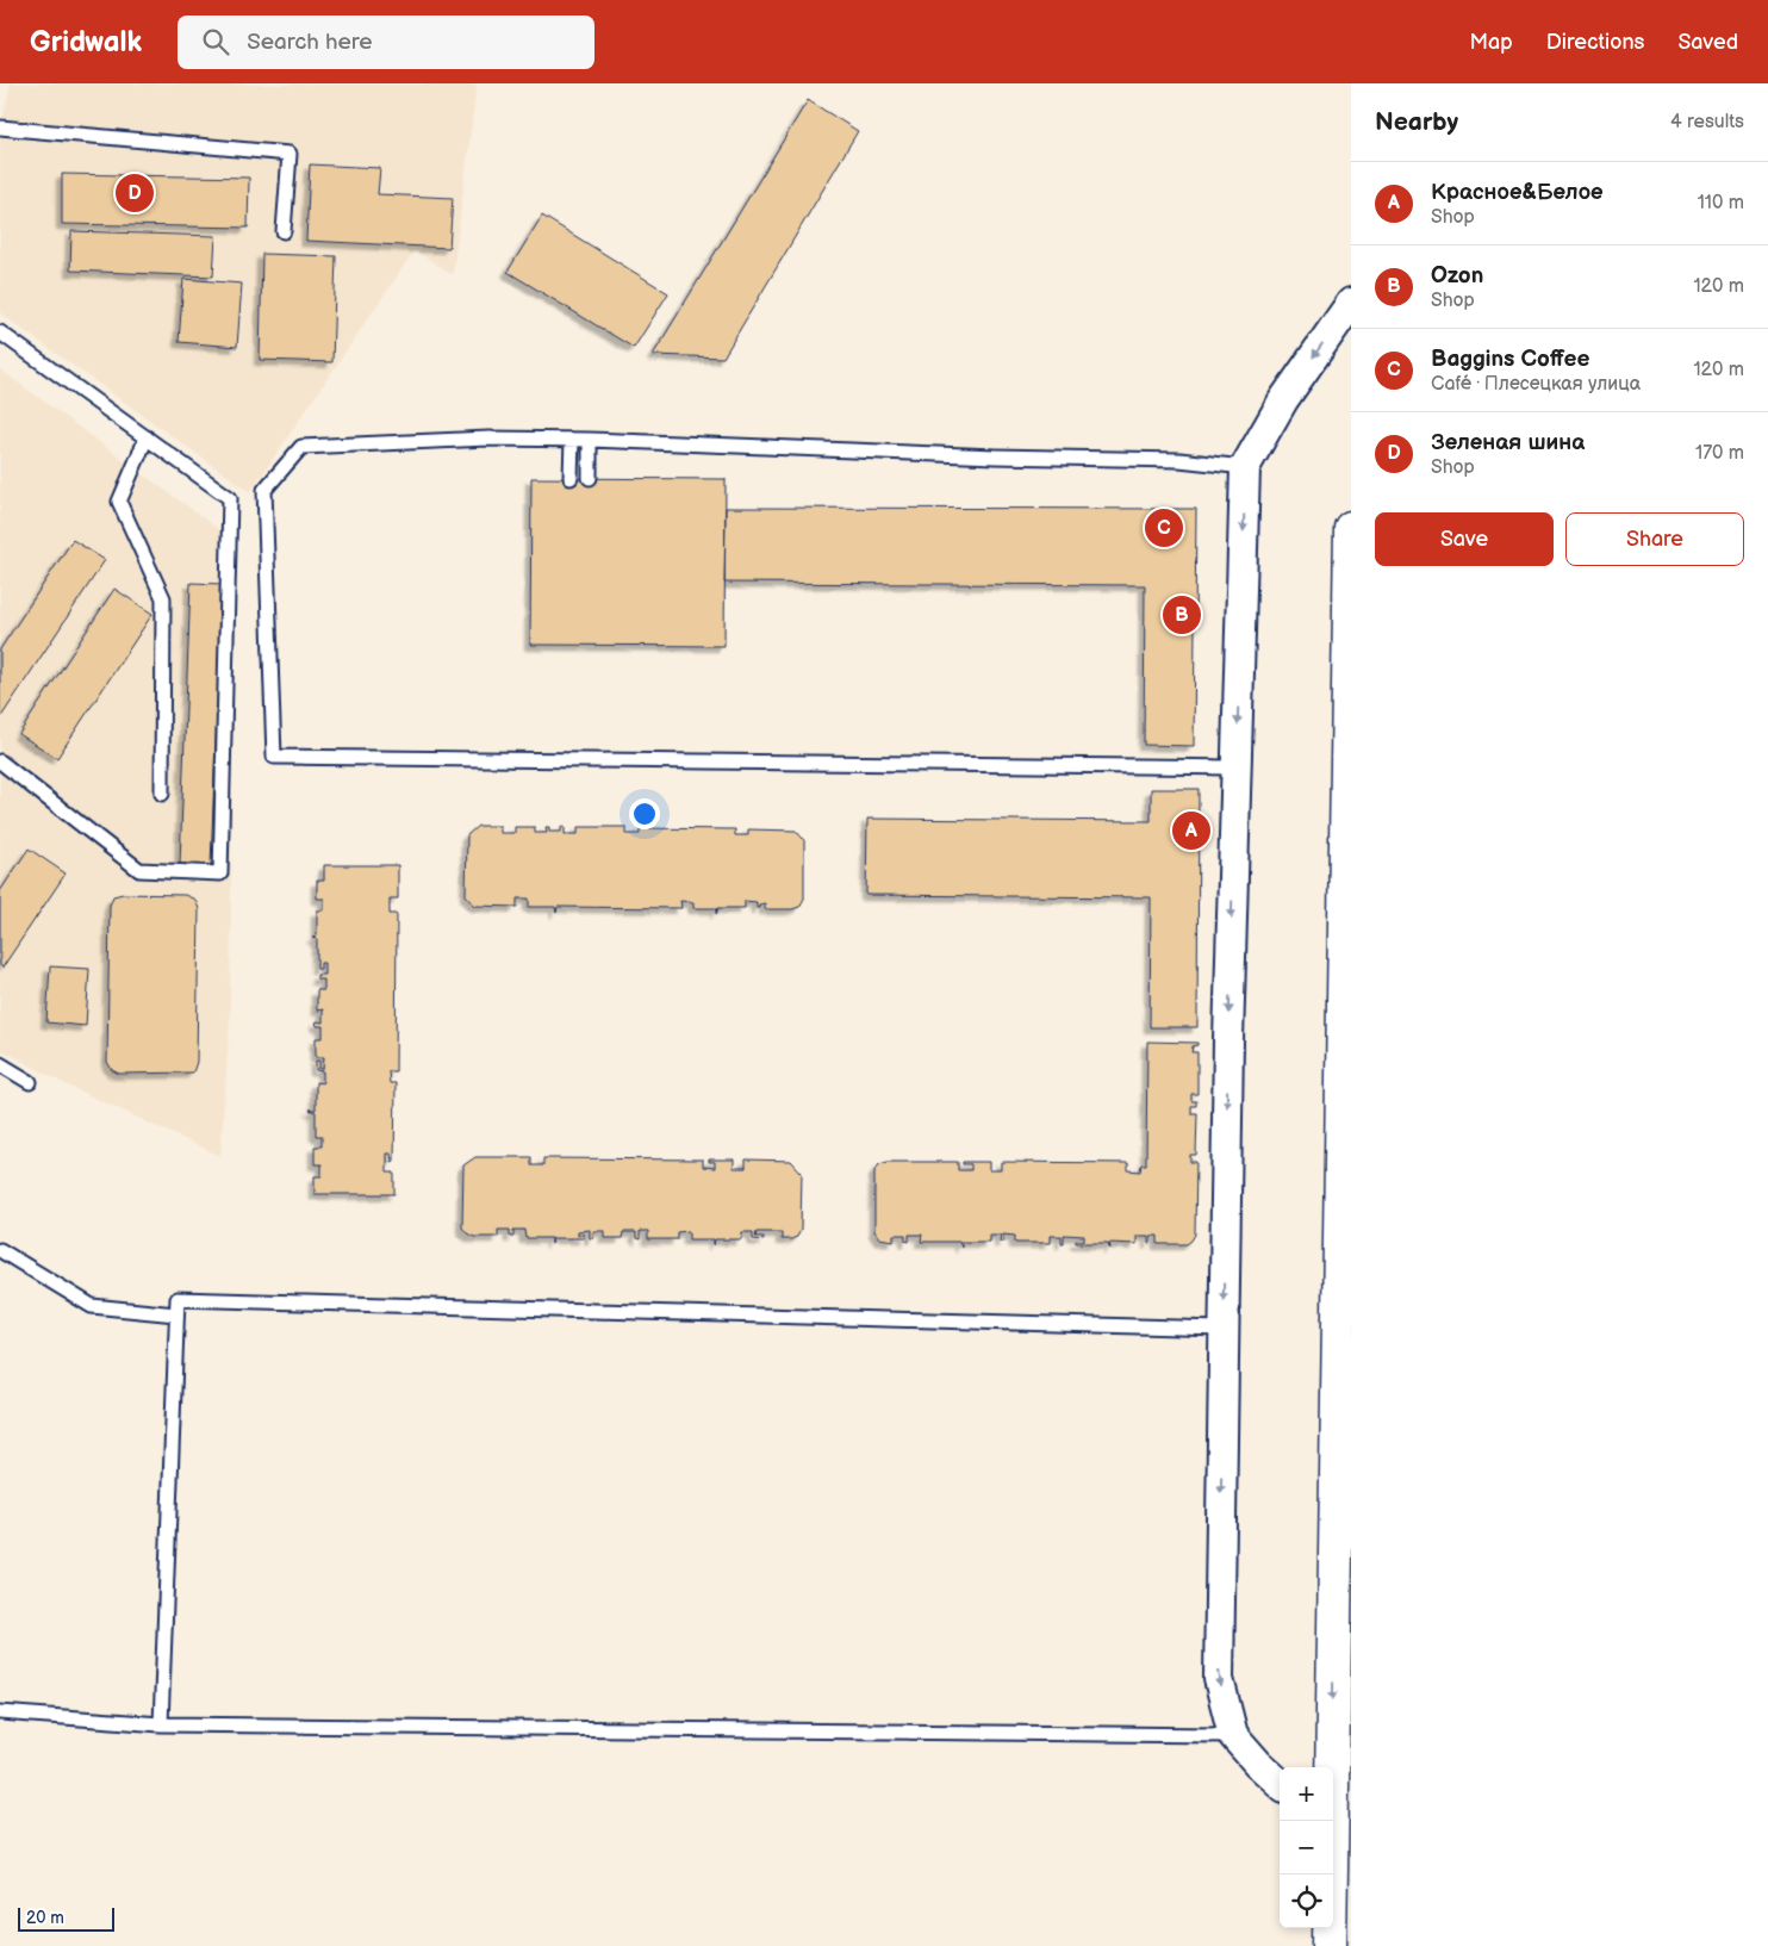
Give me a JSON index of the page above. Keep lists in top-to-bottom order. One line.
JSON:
{"scale_bar":"20 m","page":{"header":"Gridwalk","search":"Search here","nav":["Map","Directions","Saved"],"heading":["Nearby","4 results"],"list":[{"mark":"A","name":"Красное&Белое","note":"Shop","value":"110 m"},{"mark":"B","name":"Ozon","note":"Shop","value":"120 m"},{"mark":"C","name":"Baggins Coffee","note":"Café · Плесецкая улица","value":"120 m"},{"mark":"D","name":"Зеленая шина","note":"Shop","value":"170 m"}],"pins":["D","C","B","A"],"buttons":["Save","Share"],"map_buttons":["+","−"],"scale":"20 m"}}
